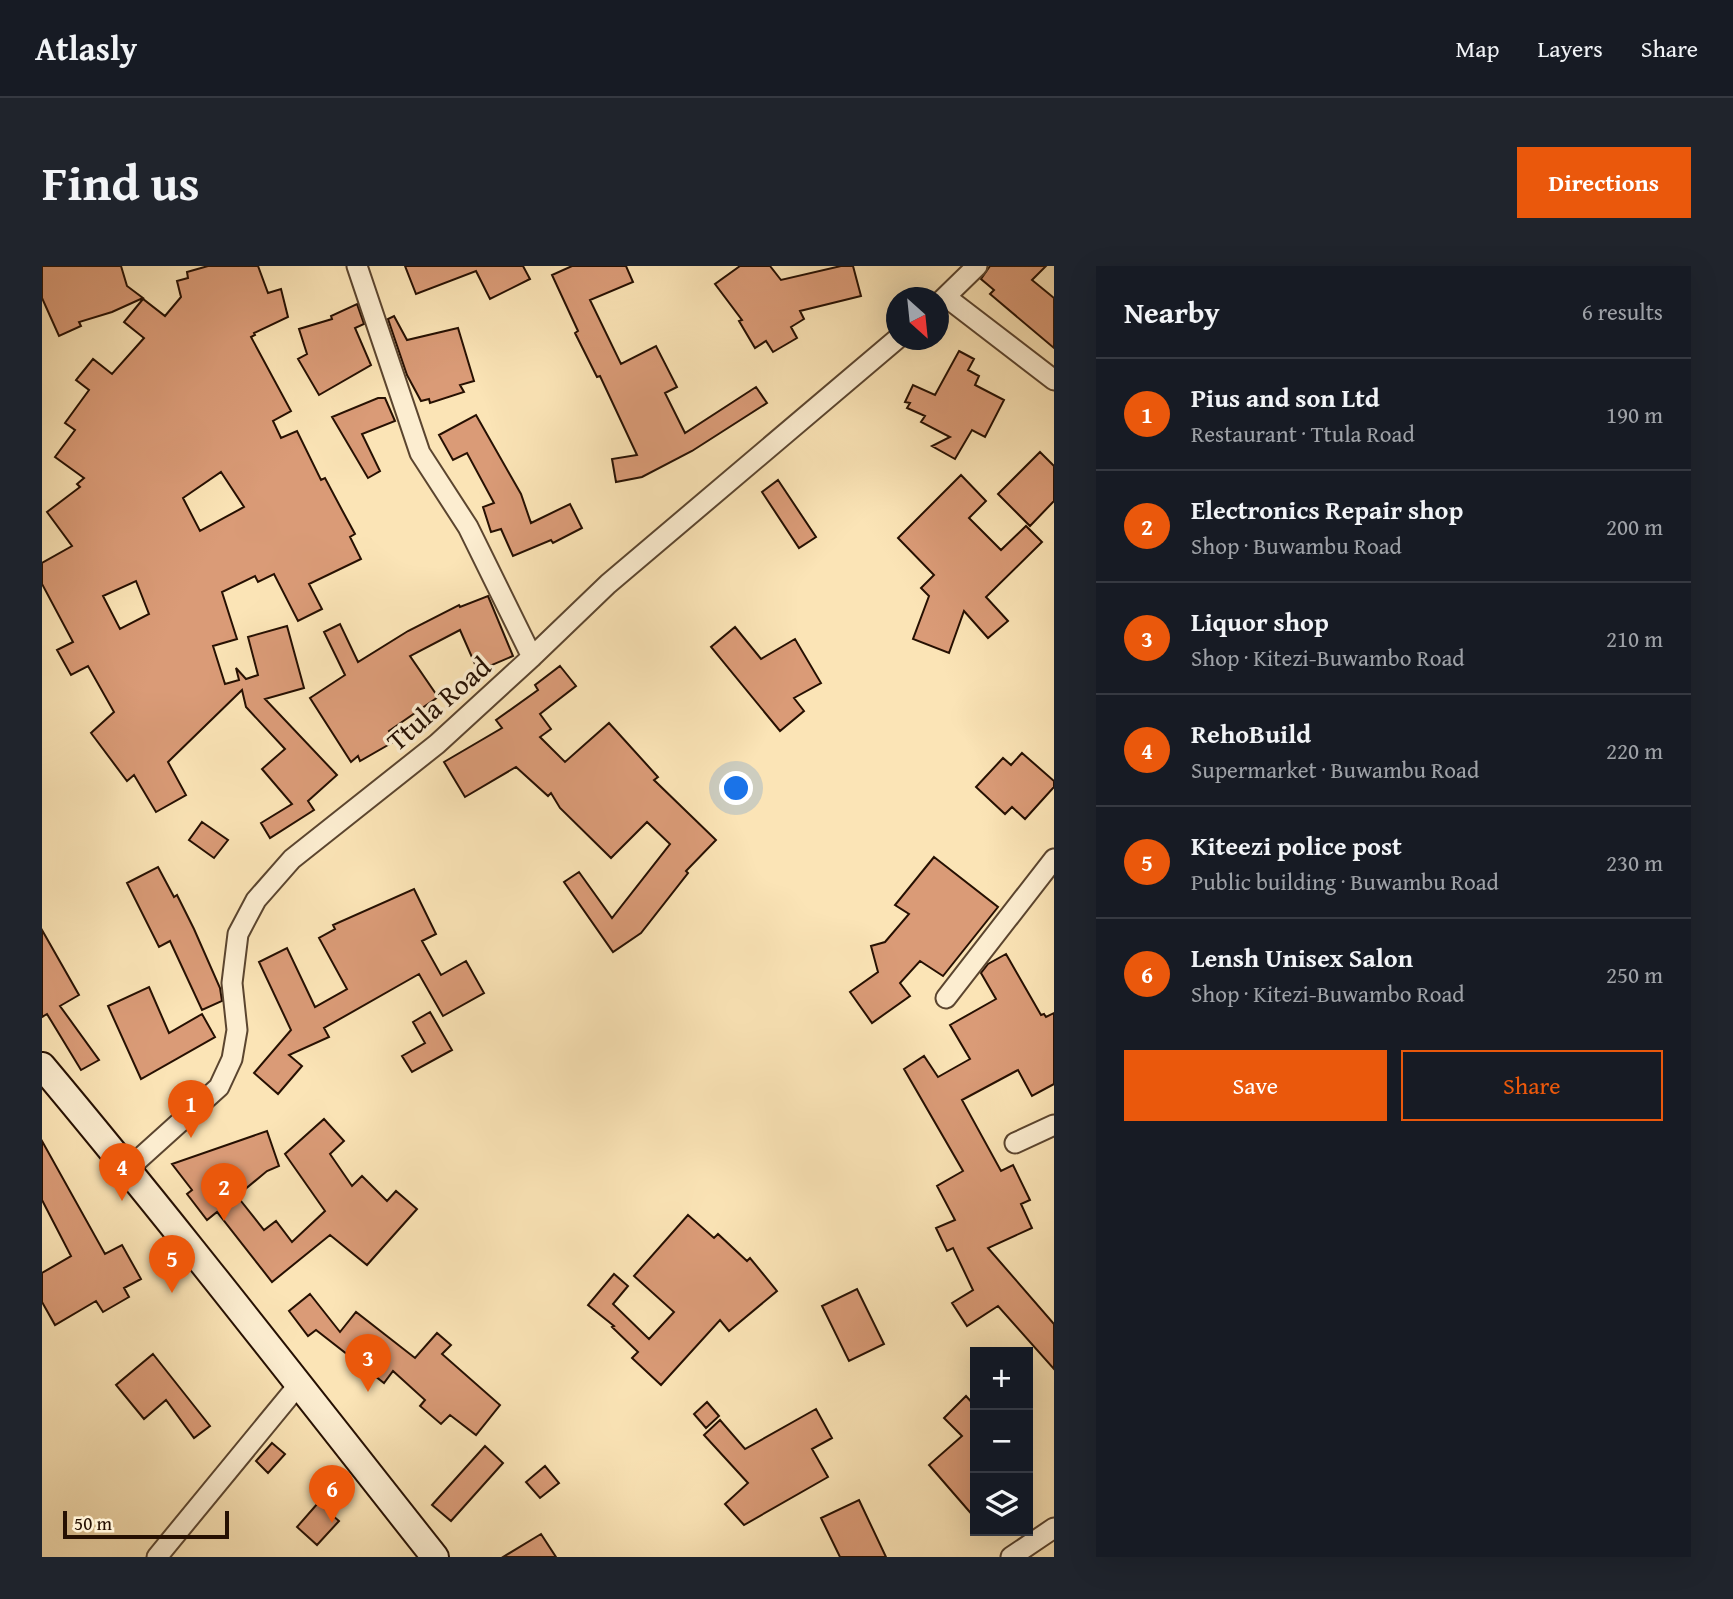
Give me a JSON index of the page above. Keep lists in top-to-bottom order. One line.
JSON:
{"streets":{"street":["Ttula Road"]},"scale_bar":"50 m","north":"bottom right","page":{"header":"Atlasly","nav":["Map","Layers","Share"],"title":"Find us","buttons":["Directions",["Save","Share"]],"heading":["Nearby","6 results"],"list":[{"mark":"1","name":"Pius and son Ltd","note":"Restaurant · Ttula Road","value":"190 m"},{"mark":"2","name":"Electronics Repair shop","note":"Shop · Buwambu Road","value":"200 m"},{"mark":"3","name":"Liquor shop","note":"Shop · Kitezi-Buwambo Road","value":"210 m"},{"mark":"4","name":"RehoBuild","note":"Supermarket · Buwambu Road","value":"220 m"},{"mark":"5","name":"Kiteezi police post","note":"Public building · Buwambu Road","value":"230 m"},{"mark":"6","name":"Lensh Unisex Salon","note":"Shop · Kitezi-Buwambo Road","value":"250 m"}],"pins":["1","4","2","5","3","6"],"map_buttons":["+","−"],"scale":"50 m"}}
